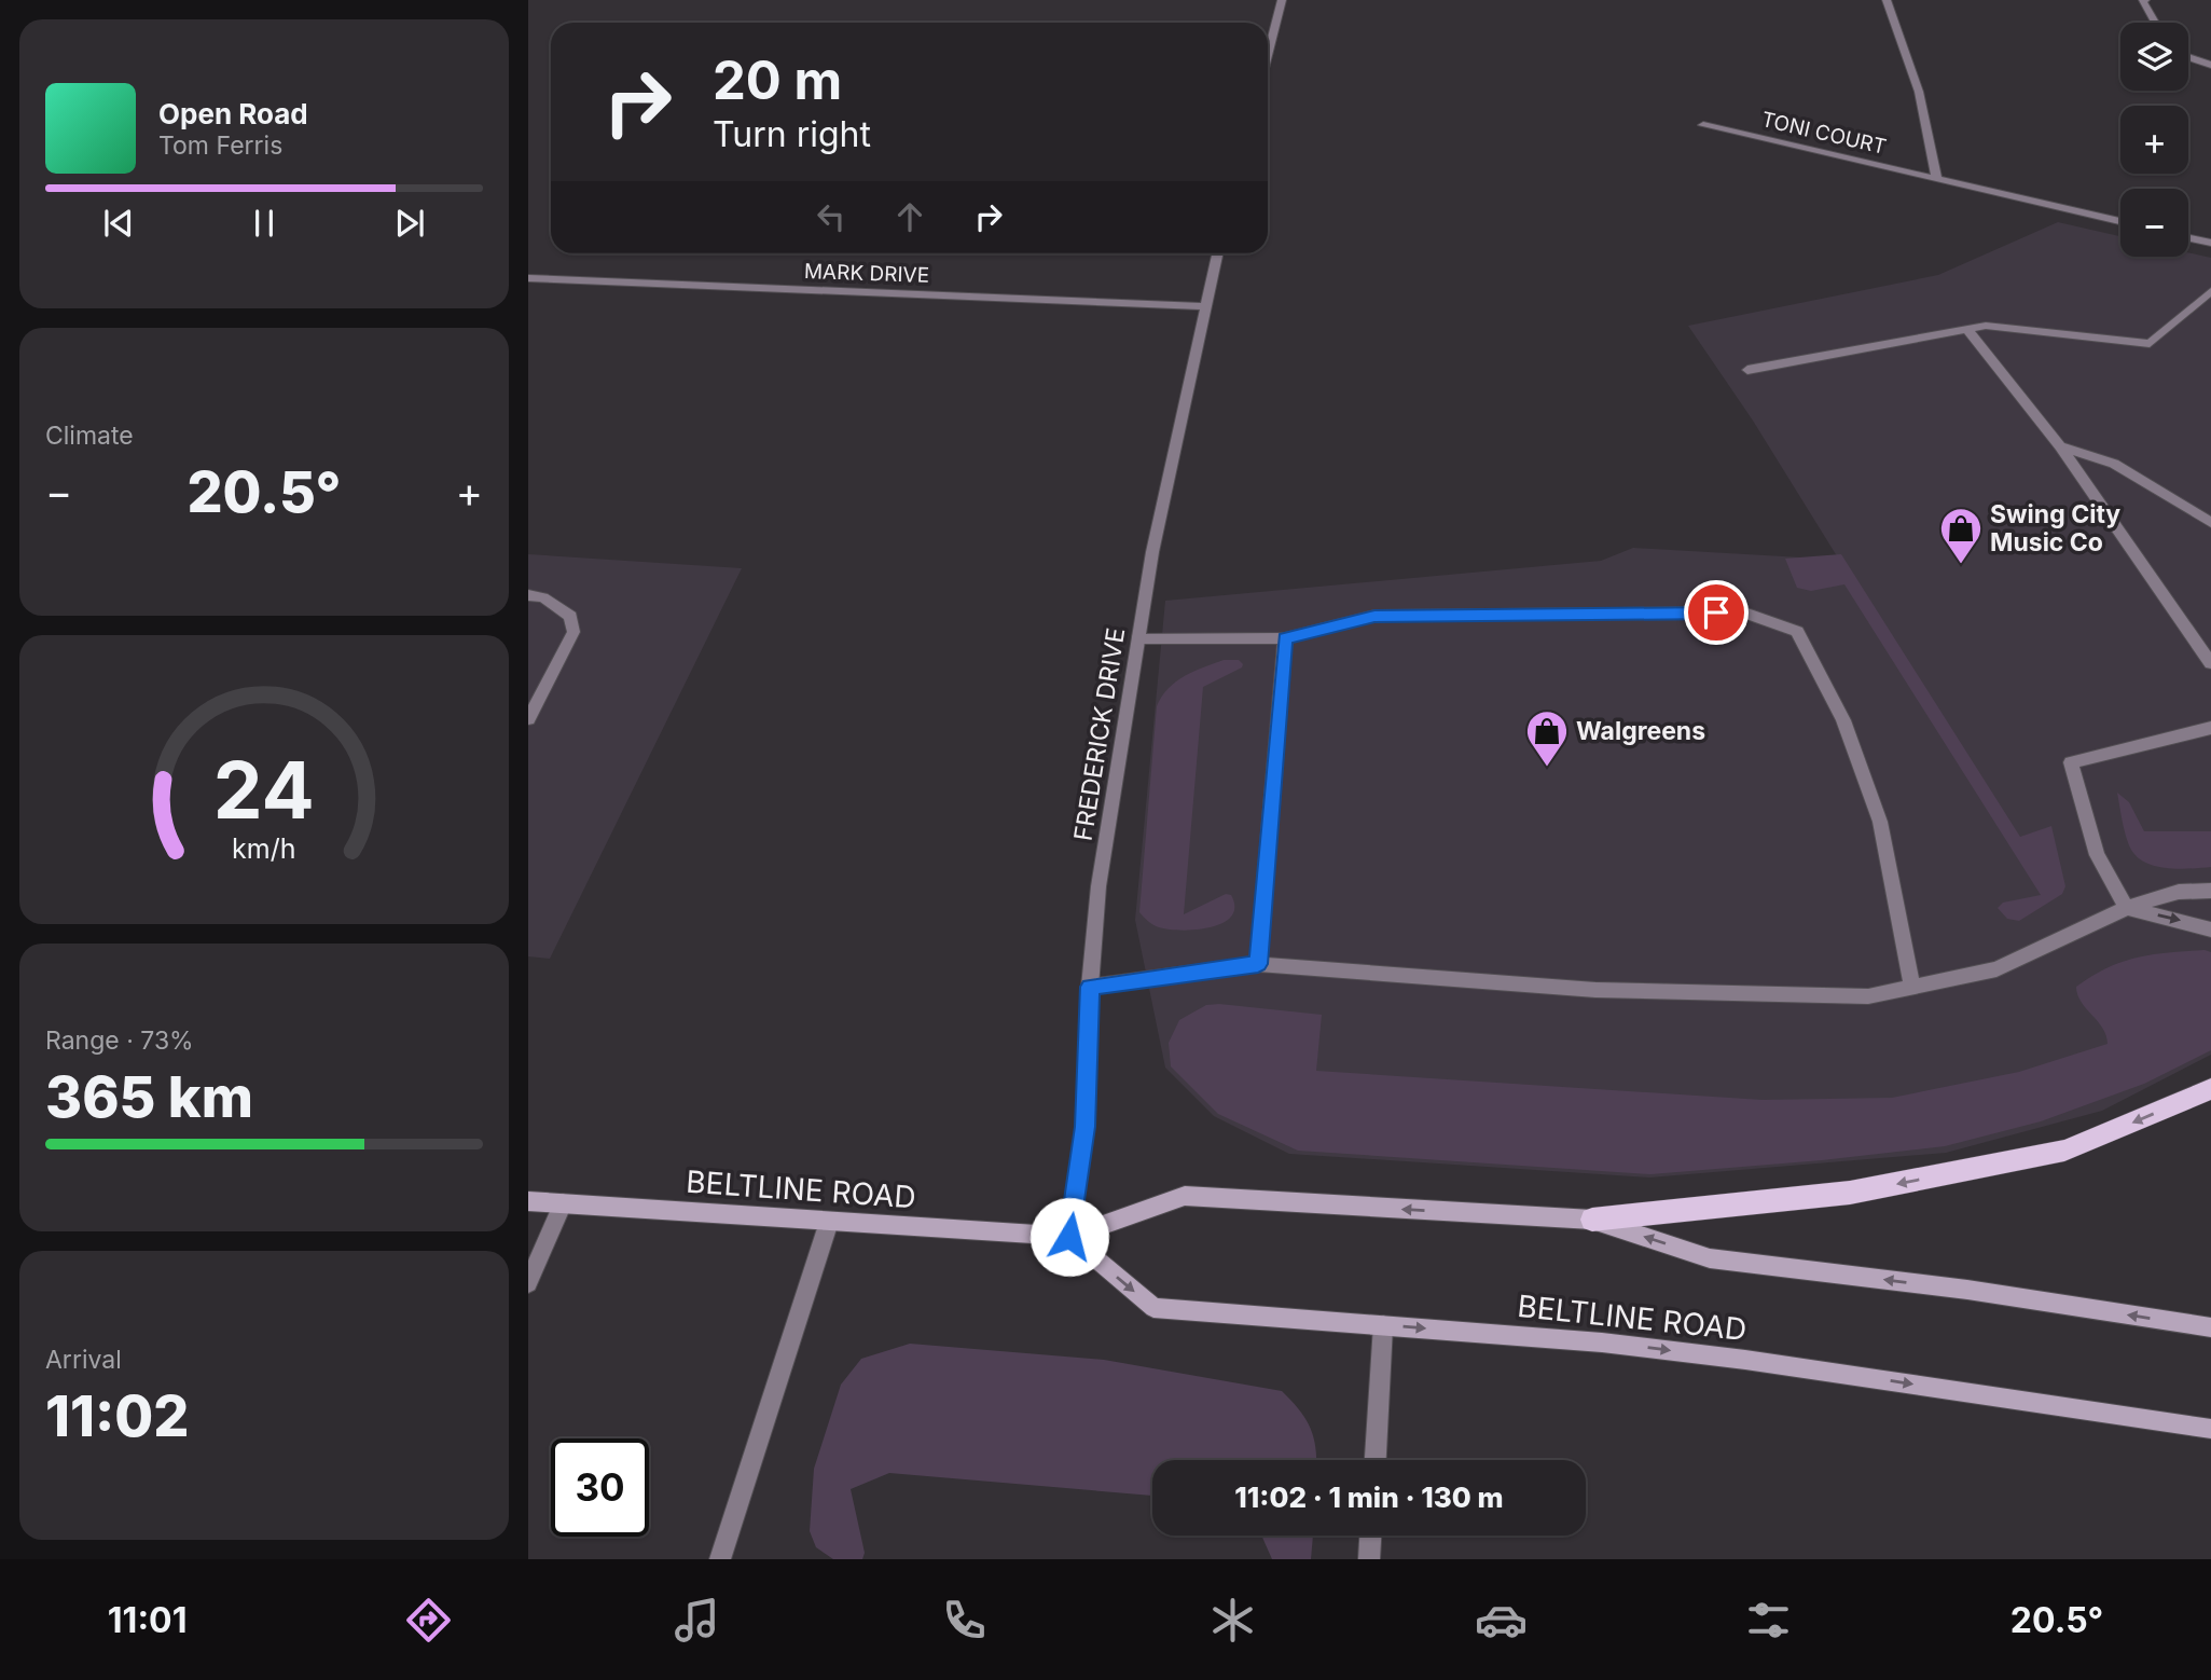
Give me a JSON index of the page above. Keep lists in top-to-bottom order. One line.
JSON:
{"streets":{"main road":["BELTLINE ROAD"],"street":["TONI COURT","MARK DRIVE","FREDERICK DRIVE"]},"crossings":[["MARK DRIVE","FREDERICK DRIVE"],["FREDERICK DRIVE","BELTLINE ROAD"]],"places":{"shop":["Swing City Music Co","Walgreens"]},"page":{"map_buttons":["+","−"],"turn":["20 m","Turn right"],"song":["Open Road","Tom Ferris"],"tile":["Climate",["Range · 73%","365 km"],["Arrival","11:02"]],"heat":["−","20.5°","+"],"limit":"30","trip":"11:02 · 1 min · 130 m","tabs":["11:01","20.5°"],"gauge":["24","km/h"]}}
